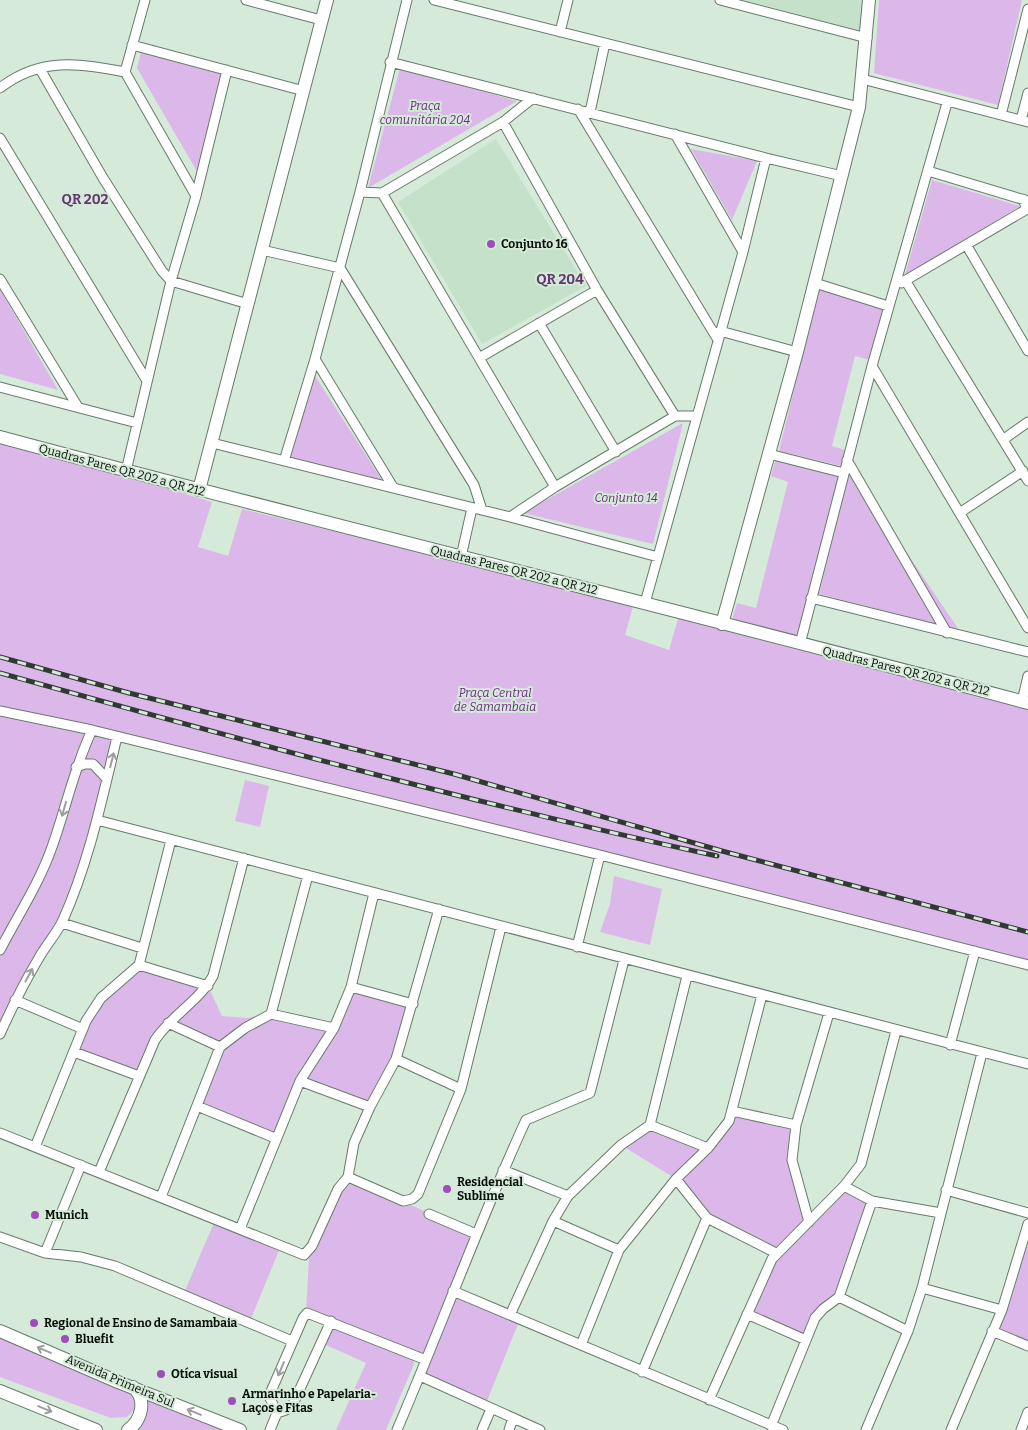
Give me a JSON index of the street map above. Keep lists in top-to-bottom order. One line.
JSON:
{"streets":{"street":["Quadras Pares QR 202 a QR 212","Avenida Primeira Sul"]},"districts":["QR 202","QR 204"],"parks":["Praça comunitária 204","Conjunto 14","Praça Central de Samambaia"],"places":["Conjunto 16","Residencial Sublime","Munich","Regional de Ensino de Samambaia","Bluefit","Otíca visual","Armarinho e Papelaria- Laços e Fitas"]}
